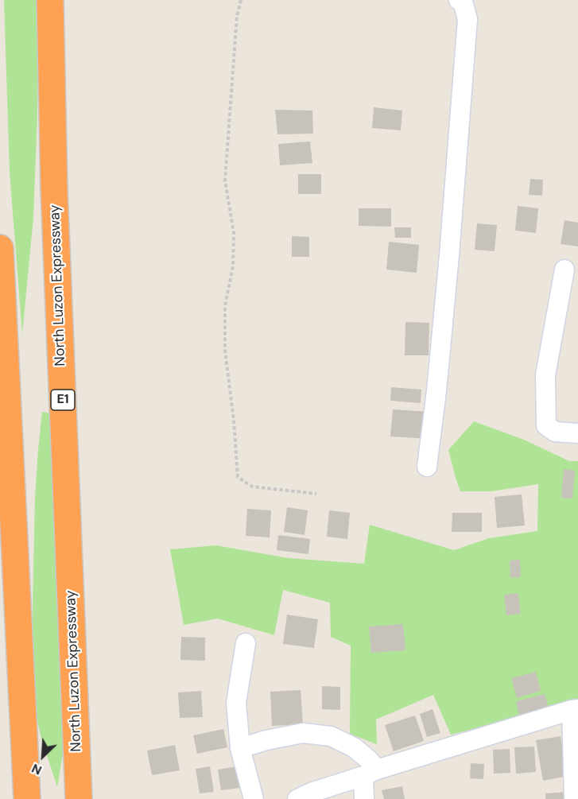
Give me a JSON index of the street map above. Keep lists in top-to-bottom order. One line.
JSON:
{"streets":{"highway":["North Luzon Expressway","E1"]},"north":"bottom left"}
